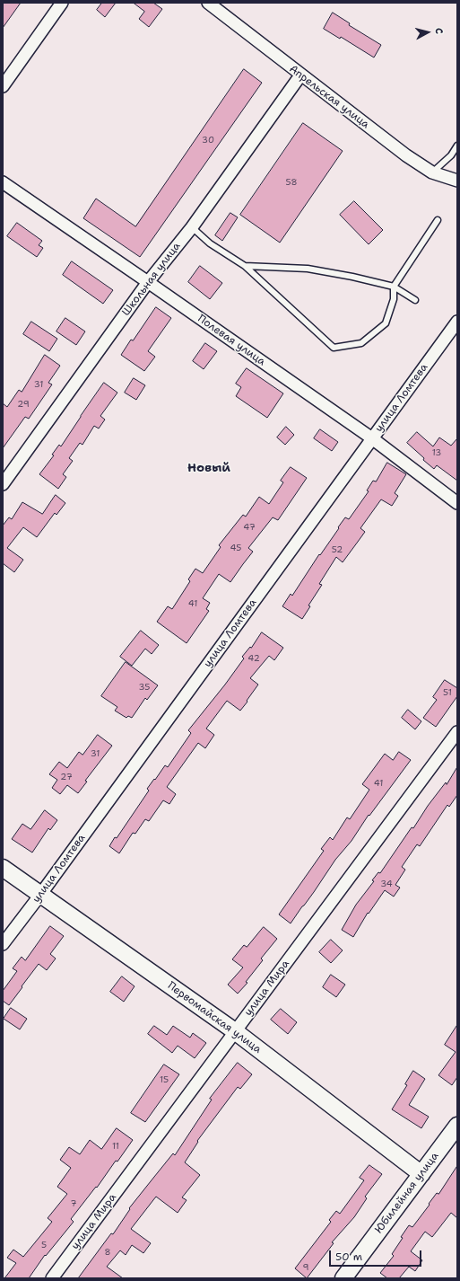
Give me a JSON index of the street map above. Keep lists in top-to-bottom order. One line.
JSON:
{"streets":{"street":["Апрельская улица","Школьная улица","Полевая улица","улица Ломтева","улица Мира","Первомайская улица","Юбилейная улица"]},"crossings":[["Апрельская улица","Школьная улица"],["Школьная улица","Полевая улица"],["Полевая улица","улица Ломтева"],["улица Ломтева","Первомайская улица"],["улица Мира","Первомайская улица"],["Первомайская улица","Юбилейная улица"]],"districts":["Новый"],"house_numbers":["30","58","31","29","13","47","45","52","41","42","35","51","31","27","41","34","15","11","7","5","8","9"],"scale_bar":"50 m","north":"right"}
